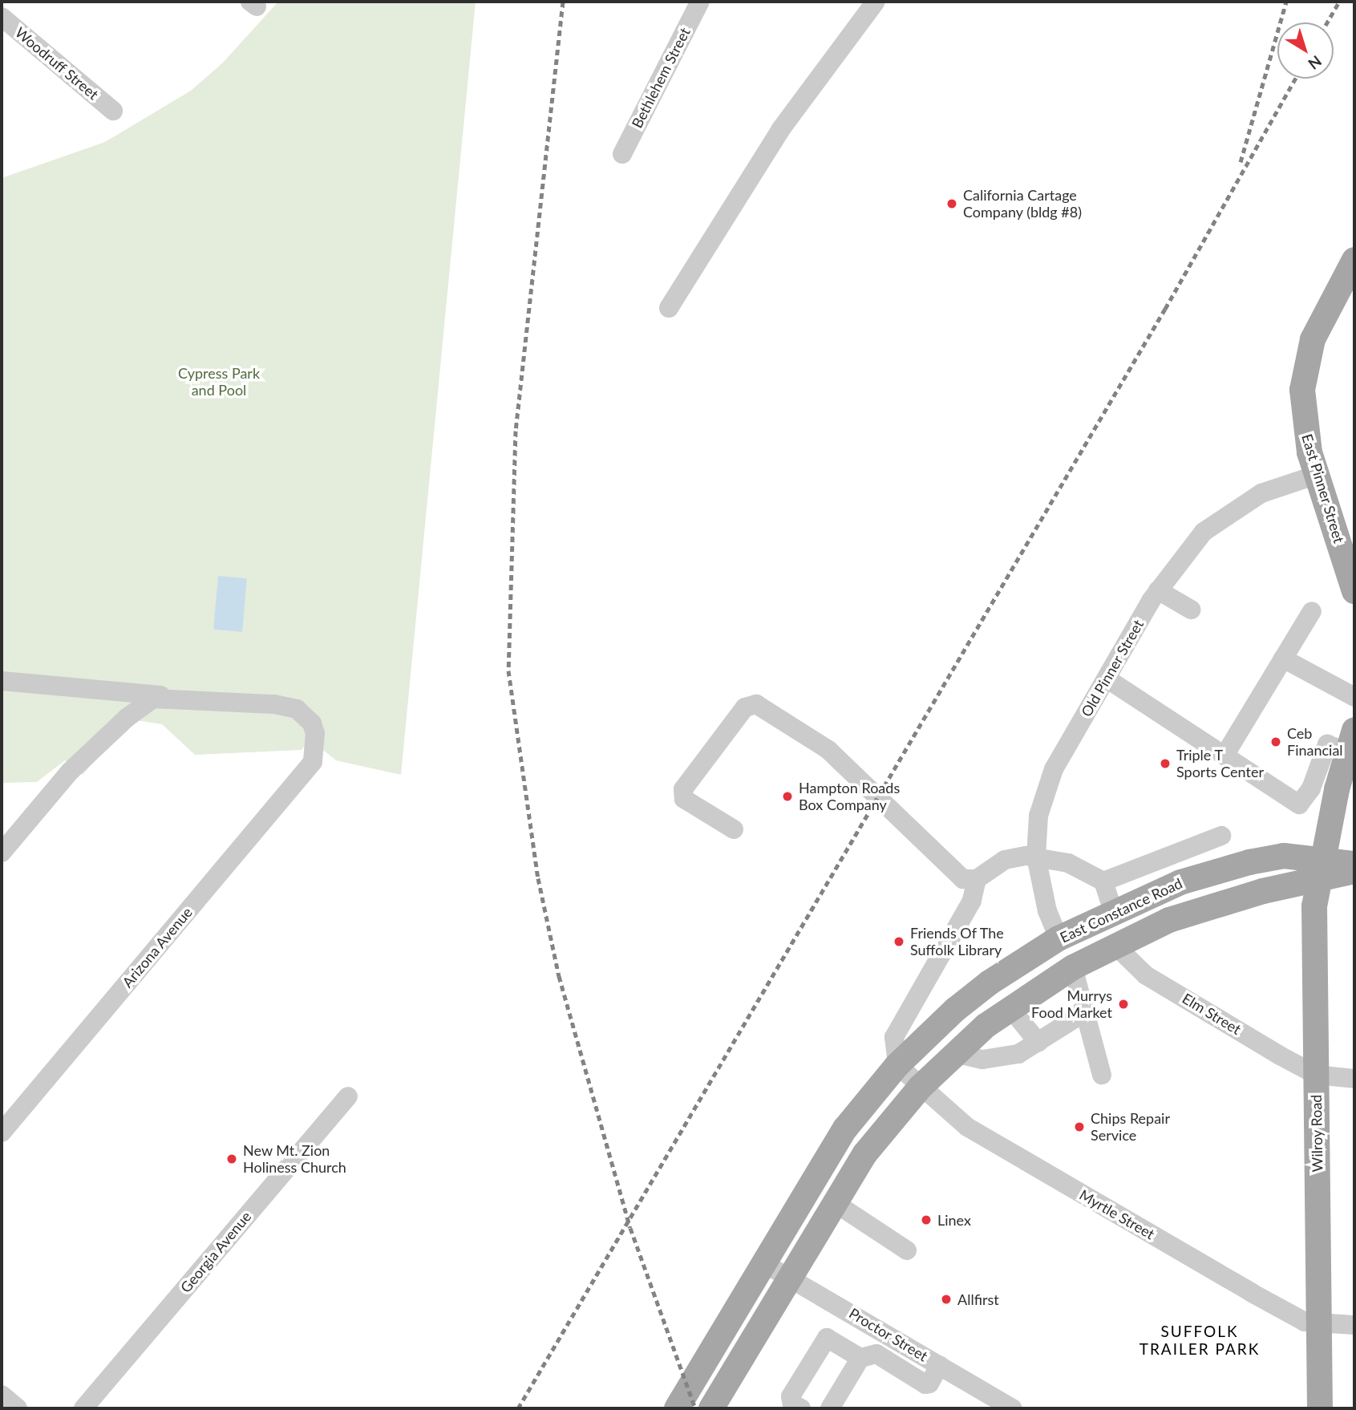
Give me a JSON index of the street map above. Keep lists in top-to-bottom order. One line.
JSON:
{"streets":{"main road":["East Pinner Street","East Constance Road","Wilroy Road"],"street":["Woodruff Street","Bethlehem Street","Old Pinner Street","Arizona Avenue","Elm Street","Myrtle Street","Georgia Avenue","Proctor Street"]},"crossings":[["East Pinner Street","Old Pinner Street"],["Old Pinner Street","East Constance Road"],["East Constance Road","Elm Street"],["East Constance Road","Wilroy Road"],["East Constance Road","Myrtle Street"],["East Constance Road","Proctor Street"],["Elm Street","Wilroy Road"],["Wilroy Road","Myrtle Street"]],"districts":["SUFFOLK TRAILER PARK"],"parks":["Cypress Park and Pool"],"places":["California Cartage Company (bldg #8)","Ceb Financial","Triple T Sports Center","Hampton Roads Box Company","Friends Of The Suffolk Library","Murrys Food Market","Chips Repair Service","New Mt. Zion Holiness Church","Linex","Allfirst"],"north":"bottom right"}
